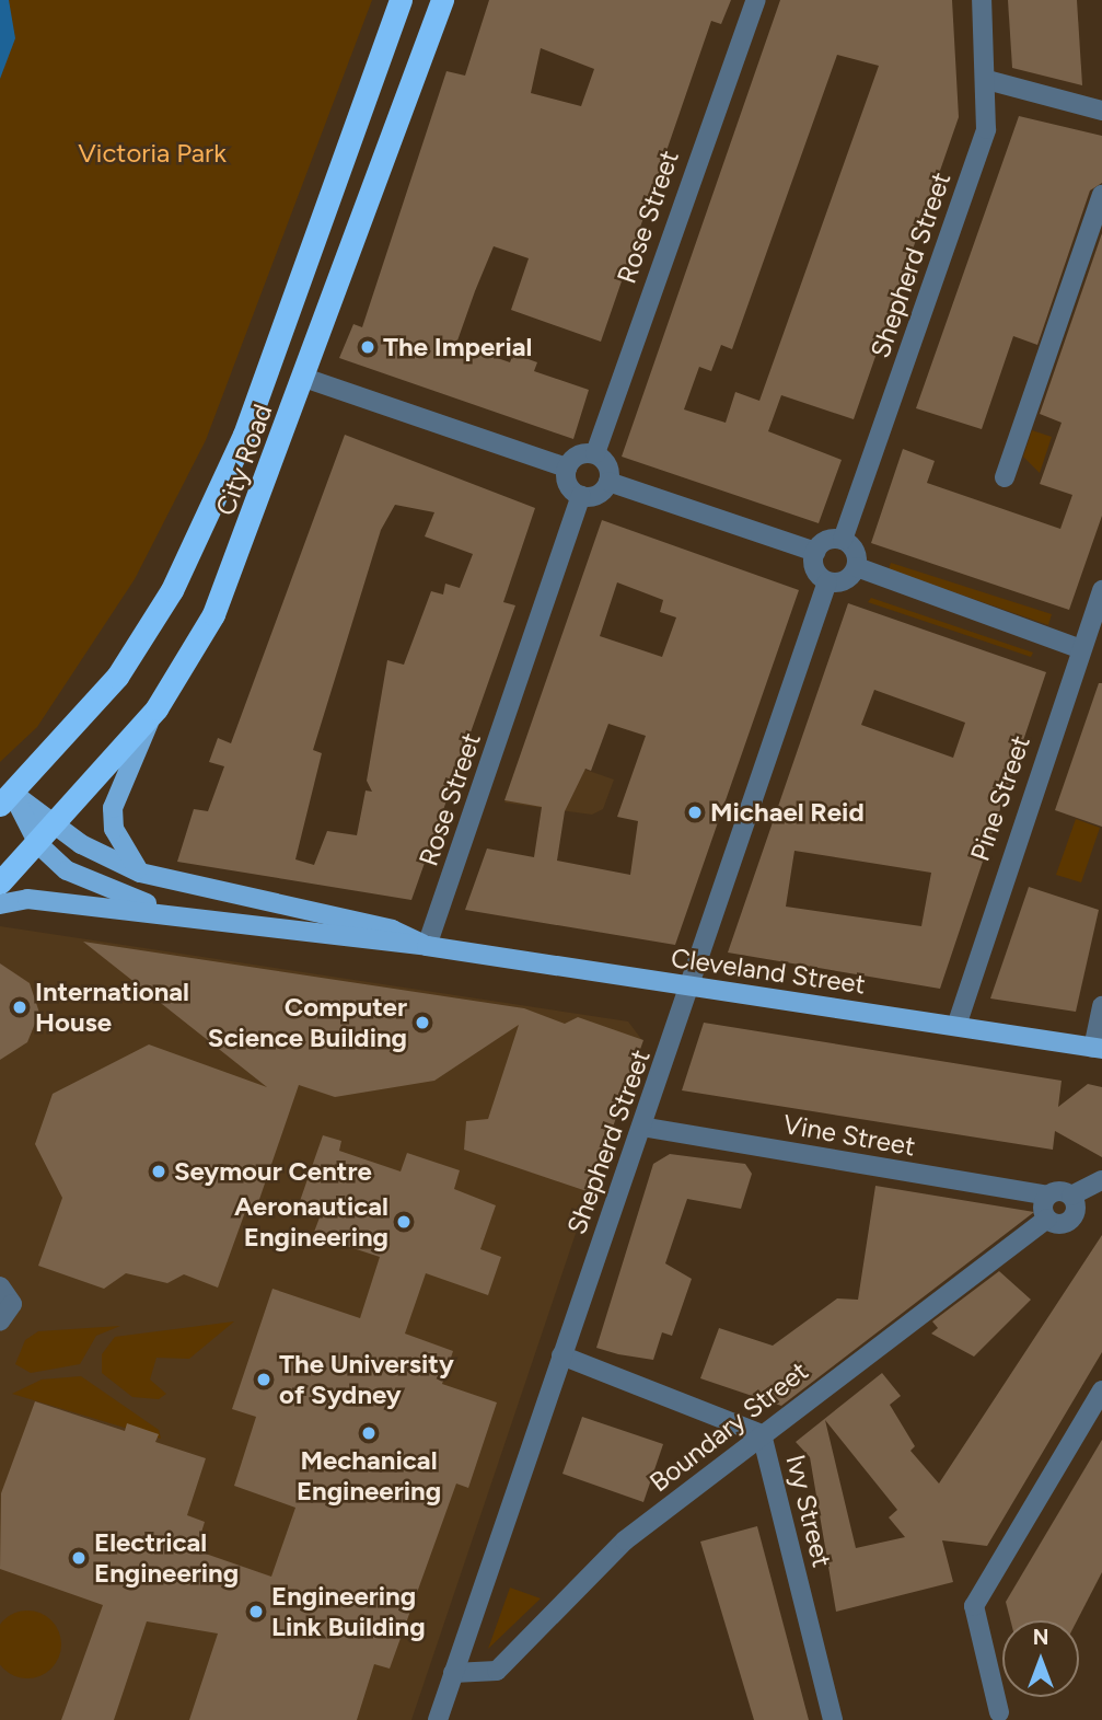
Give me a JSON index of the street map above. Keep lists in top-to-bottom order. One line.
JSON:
{"streets":{"highway":["City Road"],"main road":["Cleveland Street"],"street":["Rose Street","Shepherd Street","Pine Street","Vine Street","Boundary Street","Ivy Street"]},"crossings":[["Rose Street","Cleveland Street"],["Shepherd Street","Cleveland Street"],["Shepherd Street","Vine Street"],["Shepherd Street","Boundary Street"],["Shepherd Street","Ivy Street"],["City Road","Cleveland Street"],["Pine Street","Cleveland Street"],["Vine Street","Boundary Street"],["Boundary Street","Ivy Street"]],"parks":["Victoria Park"],"places":["The Imperial","Michael Reid","International House","Computer Science Building","Seymour Centre","Aeronautical Engineering","The University of Sydney","Mechanical Engineering","Electrical Engineering","Engineering Link Building"],"north":"top"}
